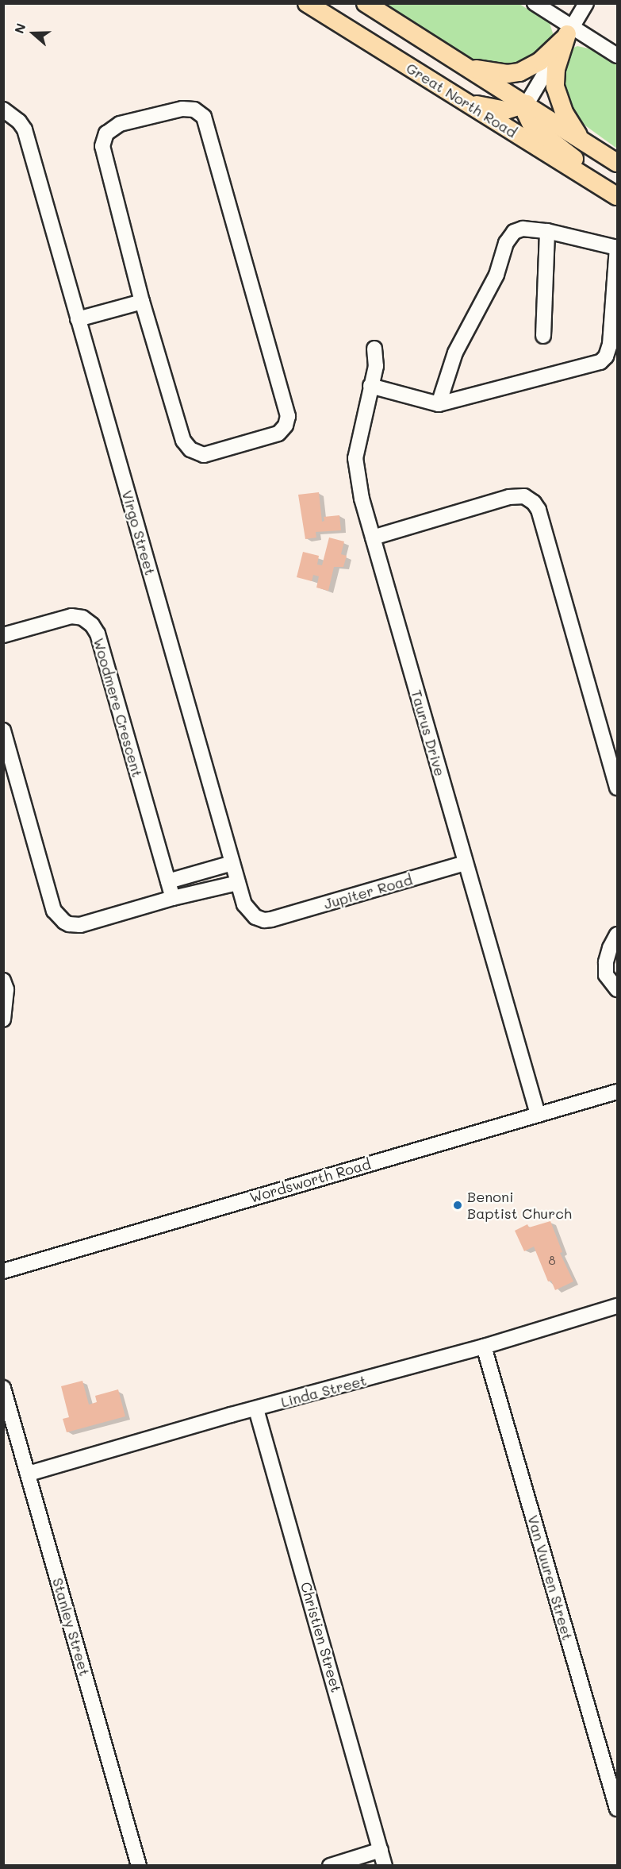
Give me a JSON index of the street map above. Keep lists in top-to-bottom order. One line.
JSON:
{"streets":{"main road":["Great North Road"],"street":["Virgo Street","Woodmere Crescent","Taurus Drive","Jupiter Road","Wordsworth Road","Linda Street","Van Vuuren Street","Stanley Street","Christien Street"]},"crossings":[["Virgo Street","Jupiter Road"],["Taurus Drive","Jupiter Road"],["Taurus Drive","Wordsworth Road"],["Linda Street","Van Vuuren Street"],["Linda Street","Stanley Street"],["Linda Street","Christien Street"]],"places":["Benoni Baptist Church"],"house_numbers":["8"],"north":"left"}
